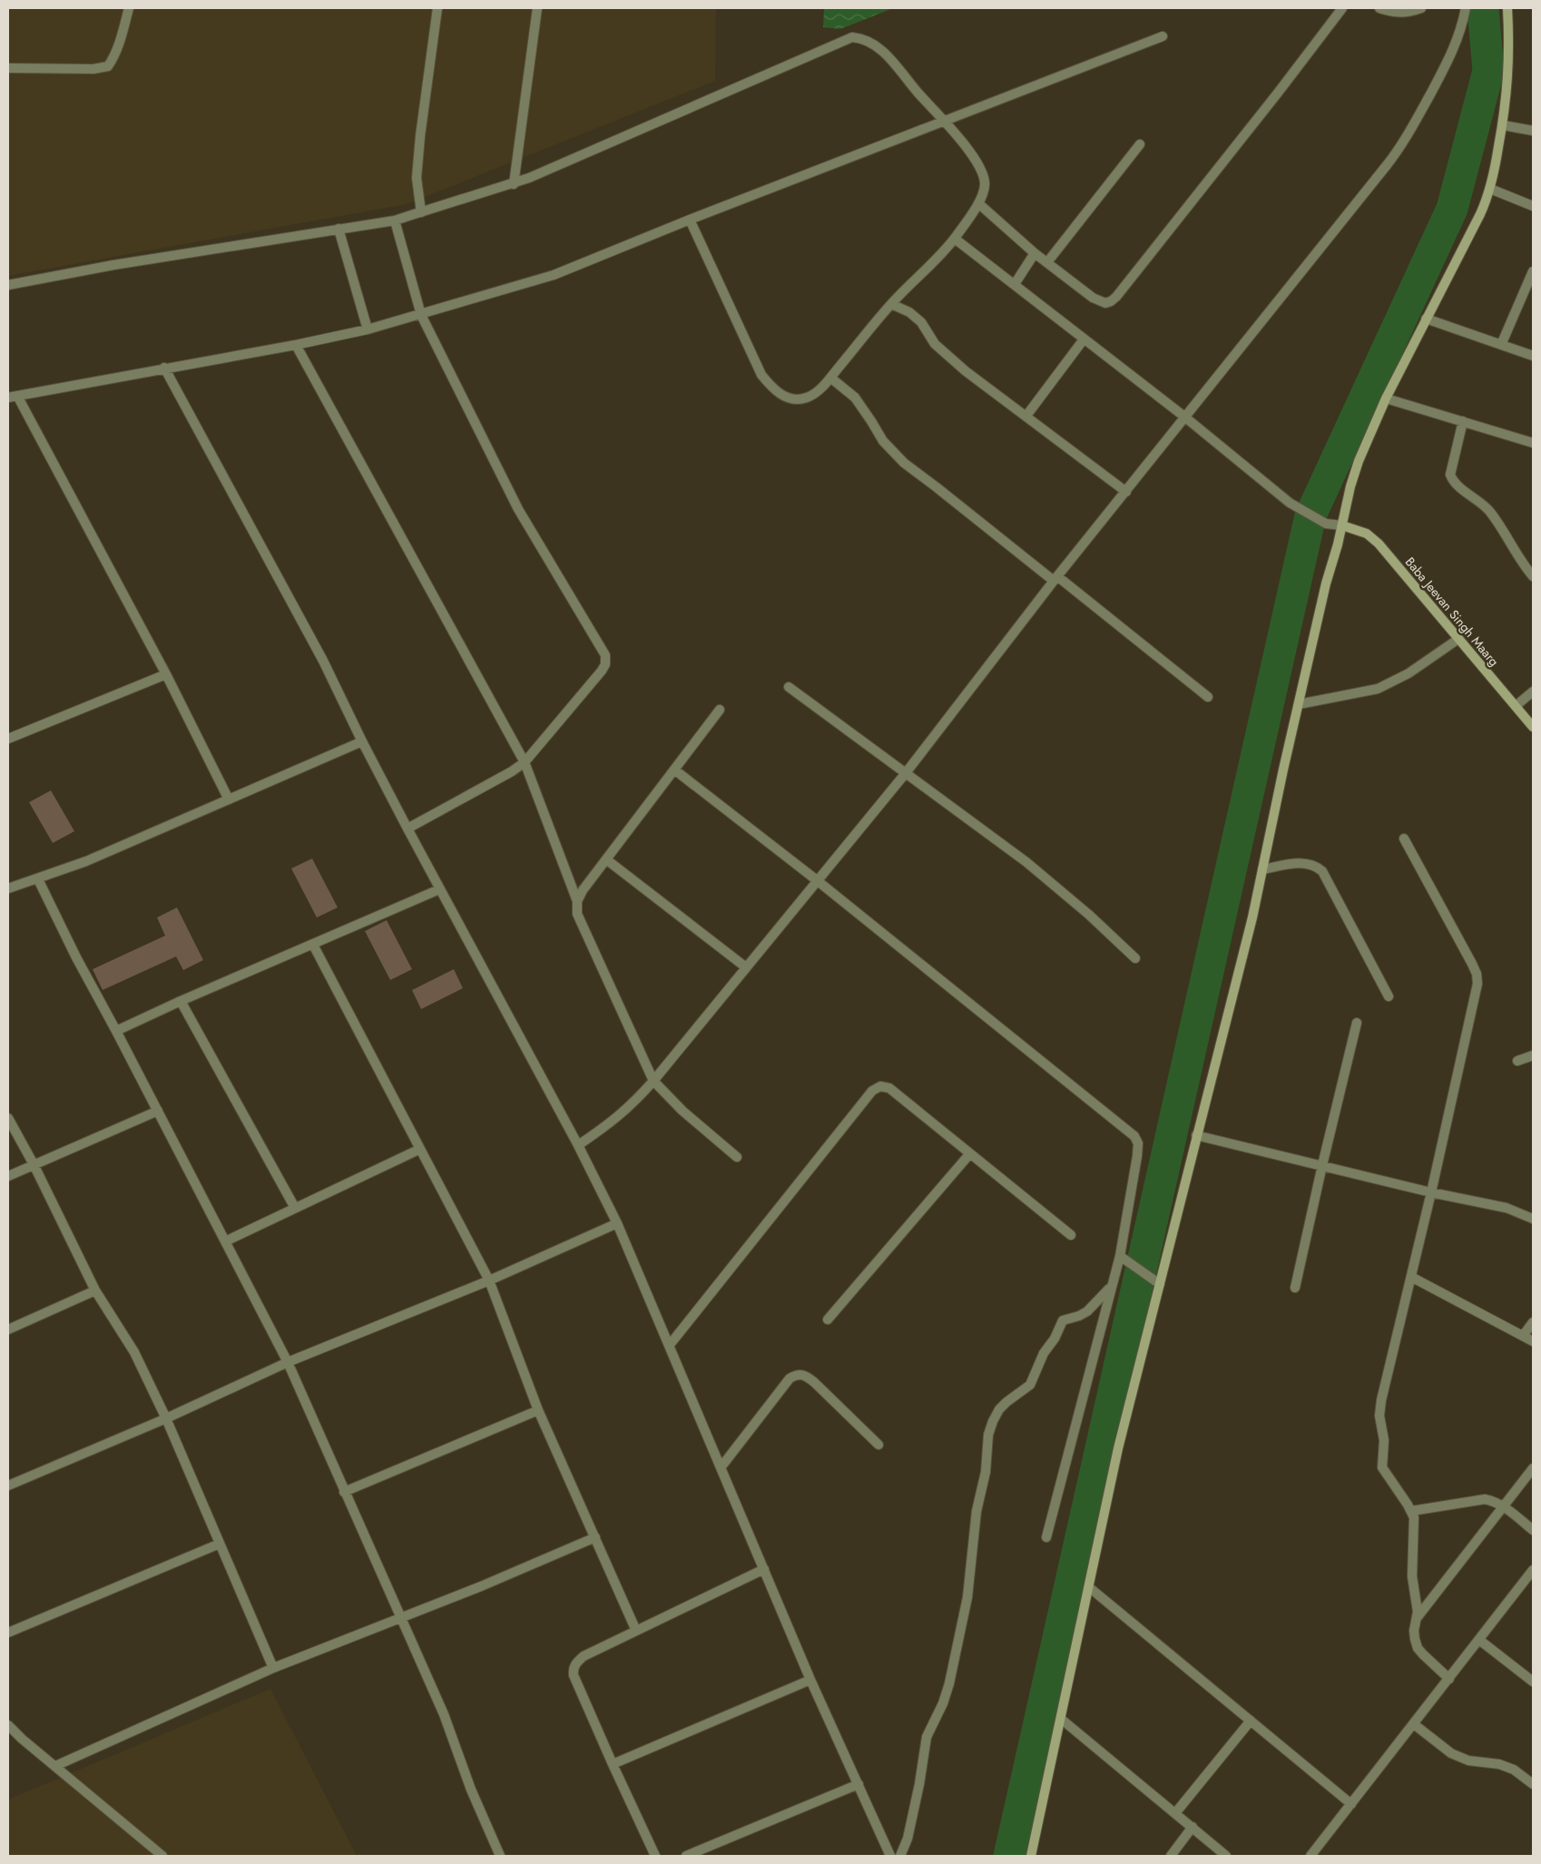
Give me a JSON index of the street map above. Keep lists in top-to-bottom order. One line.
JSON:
{"streets":{"street":["Baba Jeevan Singh Maarg"]}}
